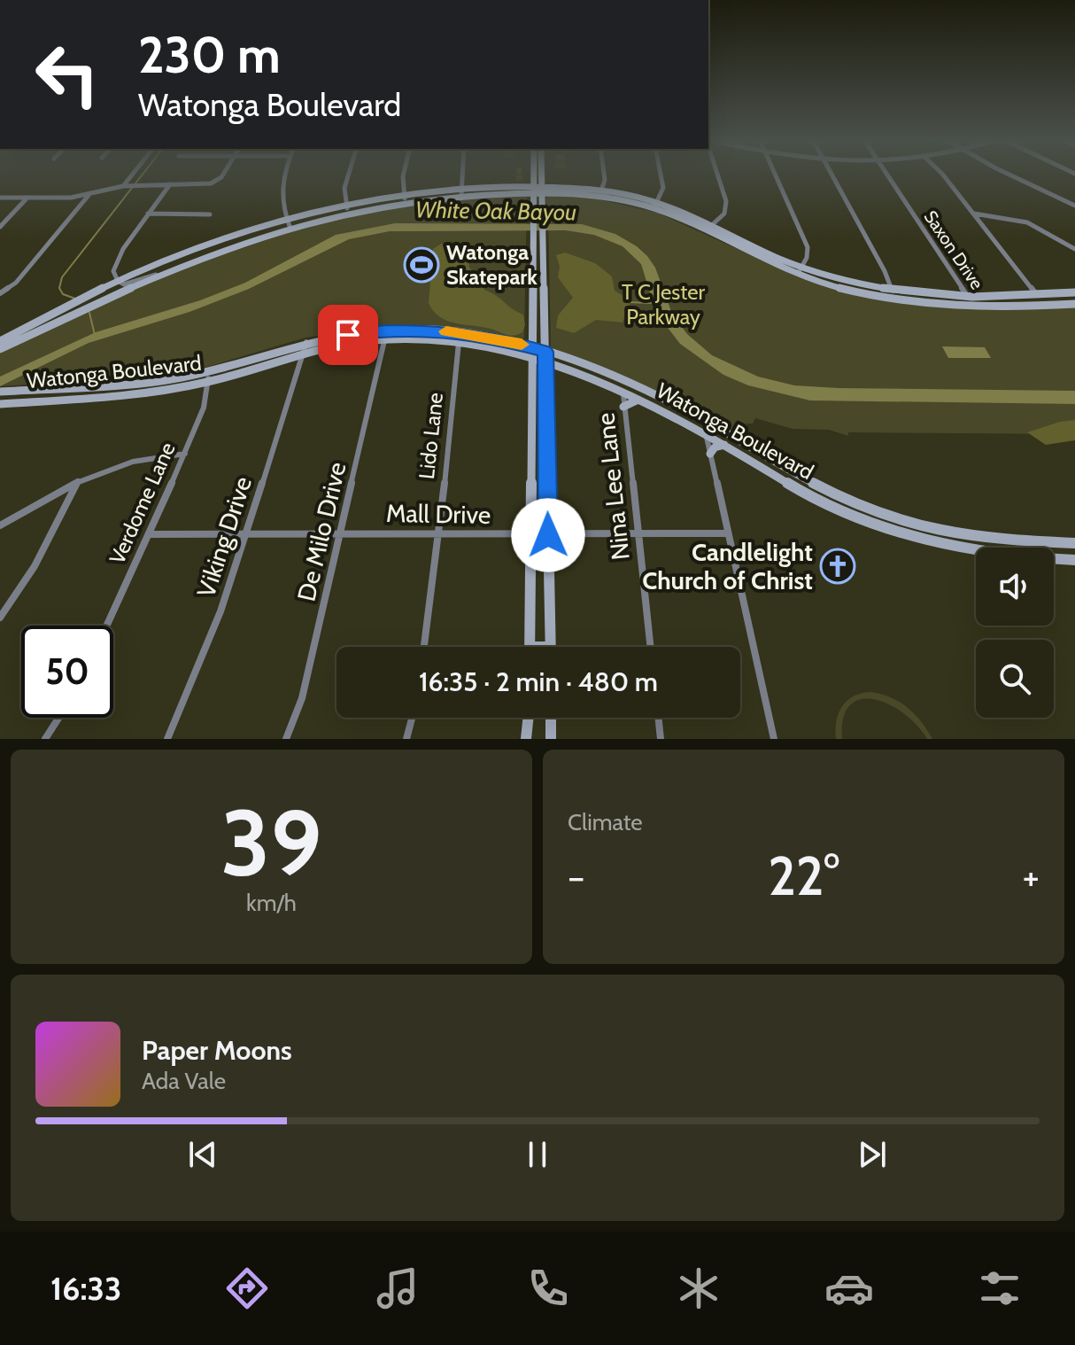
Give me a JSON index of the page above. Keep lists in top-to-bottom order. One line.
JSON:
{"streets":{"main road":["Watonga Boulevard"],"street":["Saxon Drive","Lido Lane","Nina Lee Lane","Verdome Lane","Mall Drive","De Milo Drive","Viking Drive"]},"crossings":[["Watonga Boulevard","Lido Lane"],["Watonga Boulevard","Nina Lee Lane"],["Watonga Boulevard","Verdome Lane"],["Watonga Boulevard","De Milo Drive"],["Watonga Boulevard","Viking Drive"],["Lido Lane","Mall Drive"],["Nina Lee Lane","Mall Drive"],["Verdome Lane","Mall Drive"],["Mall Drive","De Milo Drive"],["Mall Drive","Viking Drive"]],"water":["White Oak Bayou"],"parks":["T C Jester Parkway"],"places":{"sports":["Watonga Skatepark"],"church":["Candlelight Church of Christ"]},"page":{"turn":["230 m","Watonga Boulevard"],"limit":"50","trip":"16:35 · 2 min · 480 m","tile":[["39","km/h"],"Climate"],"heat":["−","22°","+"],"song":["Paper Moons","Ada Vale"],"tabs":"16:33"}}
